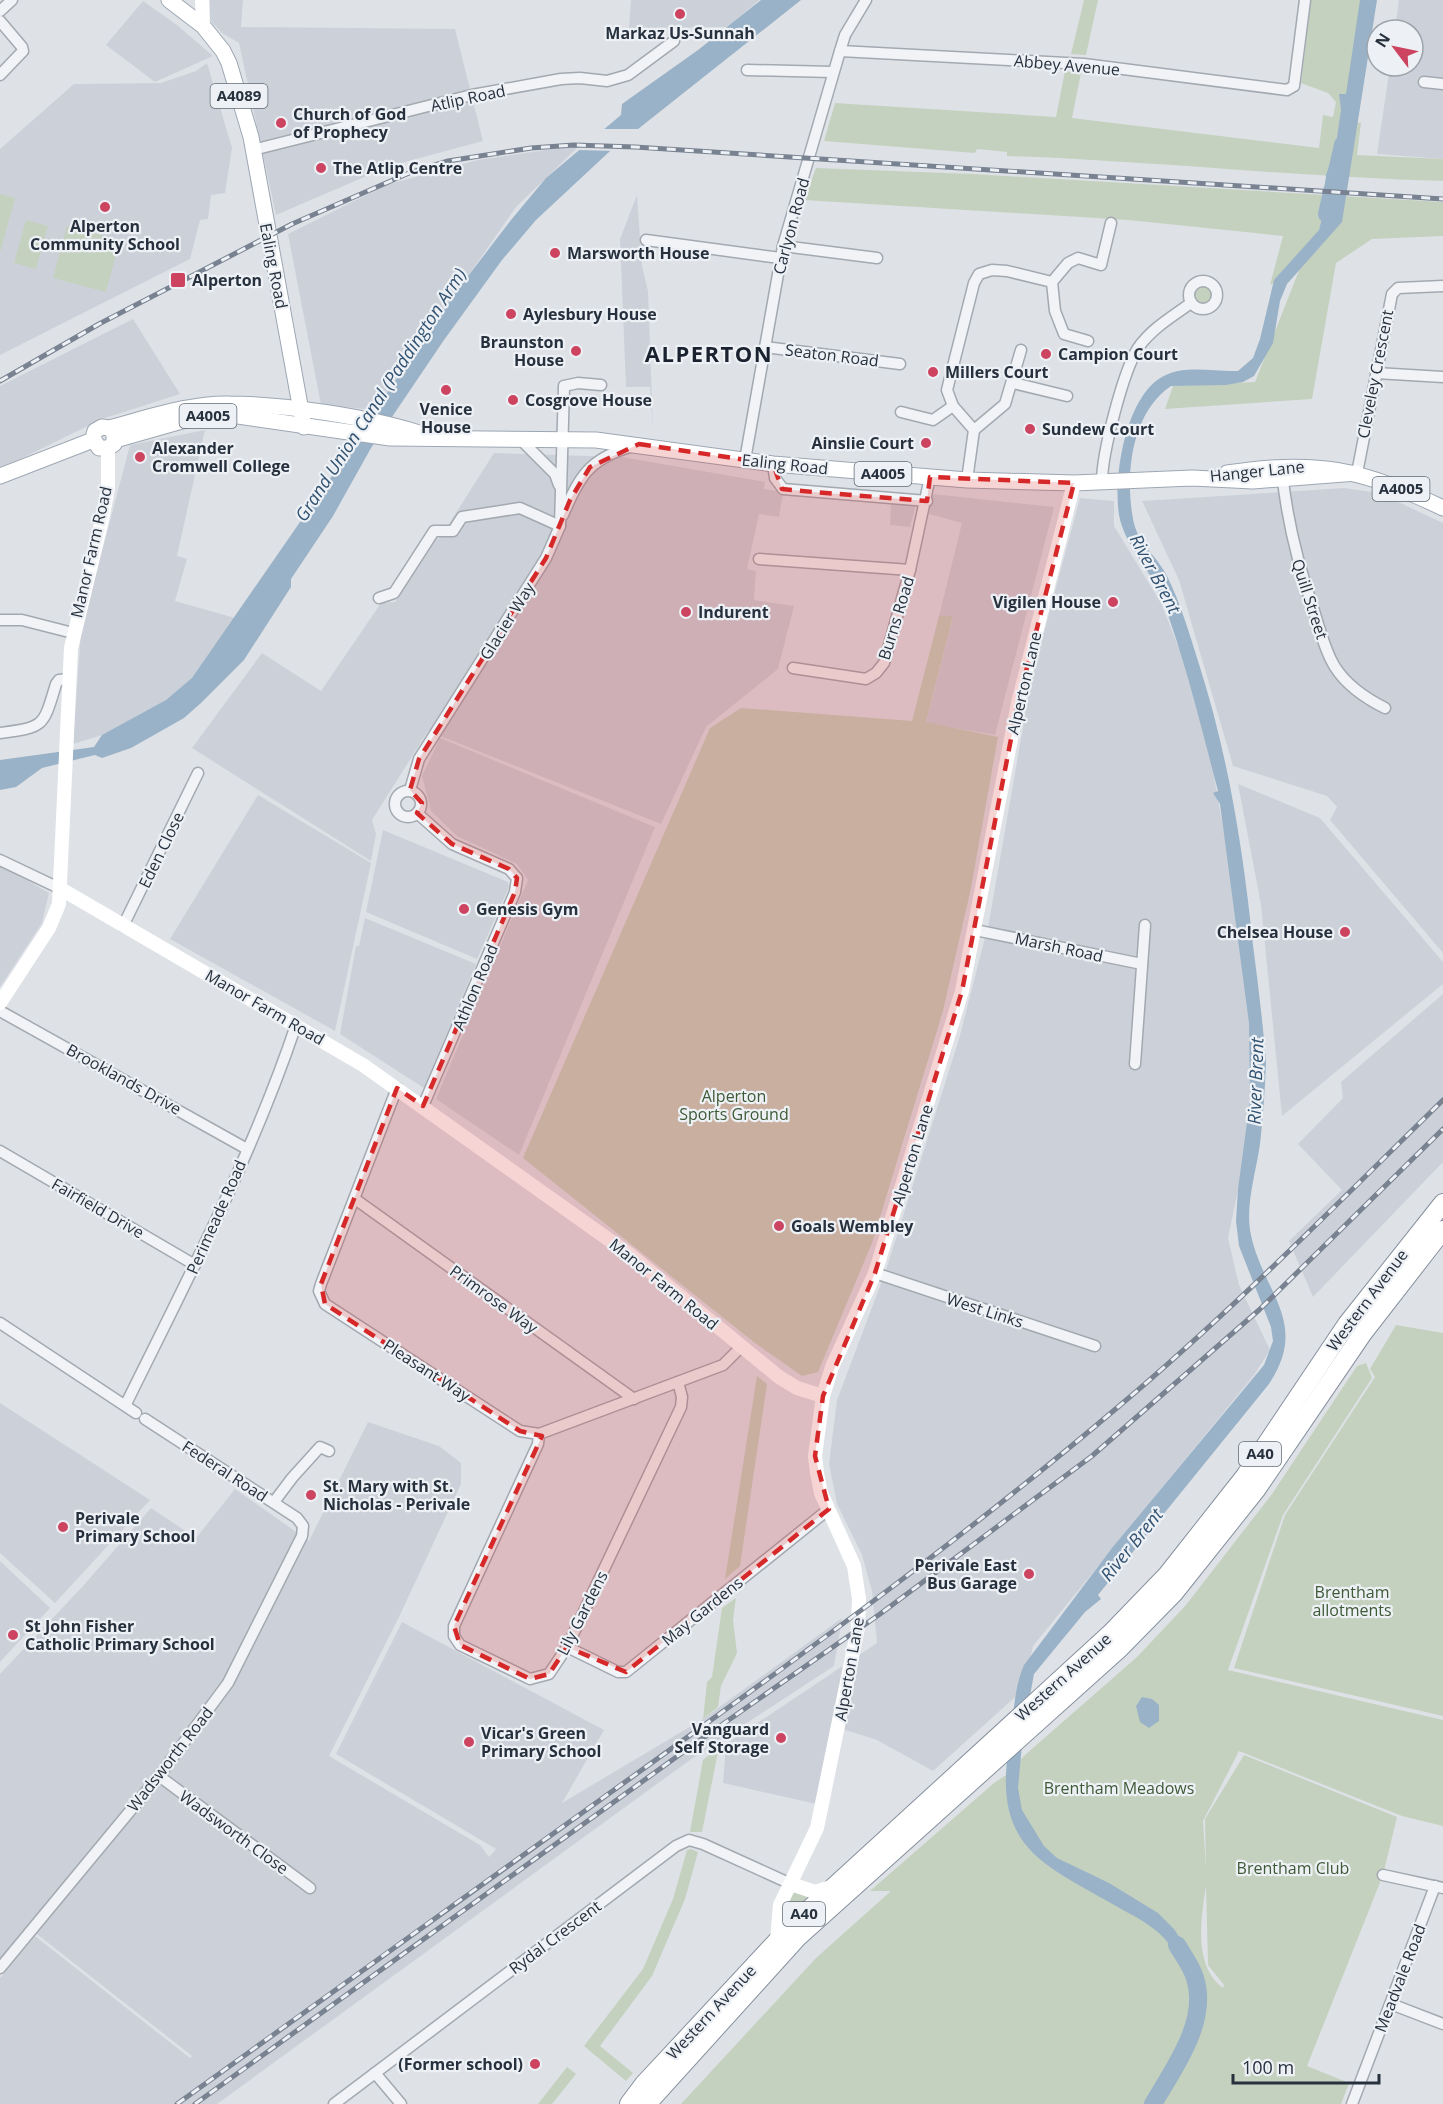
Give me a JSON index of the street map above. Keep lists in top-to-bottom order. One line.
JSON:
{"streets":{"highway":["Western Avenue","A40"],"main road":["A4089","Ealing Road","A4005","Hanger Lane","Manor Farm Road","Alperton Lane"],"street":["Abbey Avenue","Atlip Road","Carlyon Road","Seaton Road","Cleveley Crescent","Quill Street","Burns Road","Glacier Way","Eden Close","Marsh Road","Athlon Road","Brooklands Drive","Fairfield Drive","Perimeade Road","Primrose Way","West Links","Pleasant Way","Federal Road","May Gardens","Lily Gardens","Wadsworth Road","Wadsworth Close","Rydal Crescent","Meadvale Road"]},"crossings":[["Abbey Avenue","Carlyon Road"],["A4089","Ealing Road"],["A4089","A4005"],["Atlip Road","Ealing Road"],["Carlyon Road","Ealing Road"],["Carlyon Road","Seaton Road"],["Ealing Road","A4005"],["Ealing Road","Hanger Lane"],["Ealing Road","Burns Road"],["Ealing Road","Glacier Way"],["Ealing Road","Alperton Lane"],["Cleveley Crescent","Hanger Lane"],["A4005","Manor Farm Road"],["Hanger Lane","Quill Street"],["Manor Farm Road","Alperton Lane"],["Manor Farm Road","Eden Close"],["Manor Farm Road","Athlon Road"],["Manor Farm Road","Perimeade Road"],["Manor Farm Road","Pleasant Way"],["Glacier Way","Athlon Road"],["Alperton Lane","Marsh Road"],["Alperton Lane","Western Avenue"],["Alperton Lane","West Links"],["Alperton Lane","May Gardens"],["Alperton Lane","Rydal Crescent"],["Brooklands Drive","Perimeade Road"],["Fairfield Drive","Perimeade Road"],["Perimeade Road","Federal Road"],["Primrose Way","Pleasant Way"],["Pleasant Way","Lily Gardens"],["Federal Road","Wadsworth Road"],["May Gardens","Lily Gardens"],["Wadsworth Road","Wadsworth Close"]],"districts":["ALPERTON"],"water":["Grand Union Canal (Paddington Arm)","River Brent"],"parks":["Alperton Sports Ground","Brentham allotments","Brentham Meadows","Brentham Club"],"places":{"other":["Markaz Us-Sunnah","Church of God of Prophecy","The Atlip Centre","Alperton Community School","Marsworth House","Aylesbury House","Braunston House","Campion Court","Millers Court","Venice House","Cosgrove House","Sundew Court","Ainslie Court","Alexander Cromwell College","Vigilen House","Indurent","Genesis Gym","Chelsea House","Goals Wembley","St. Mary with St. Nicholas - Perivale","Perivale Primary School","Perivale East Bus Garage","St John Fisher Catholic Primary School","Vanguard Self Storage","Vicar's Green Primary School","(Former school)"],"transit":["Alperton"]},"scale_bar":"100 m","north":"top left"}
